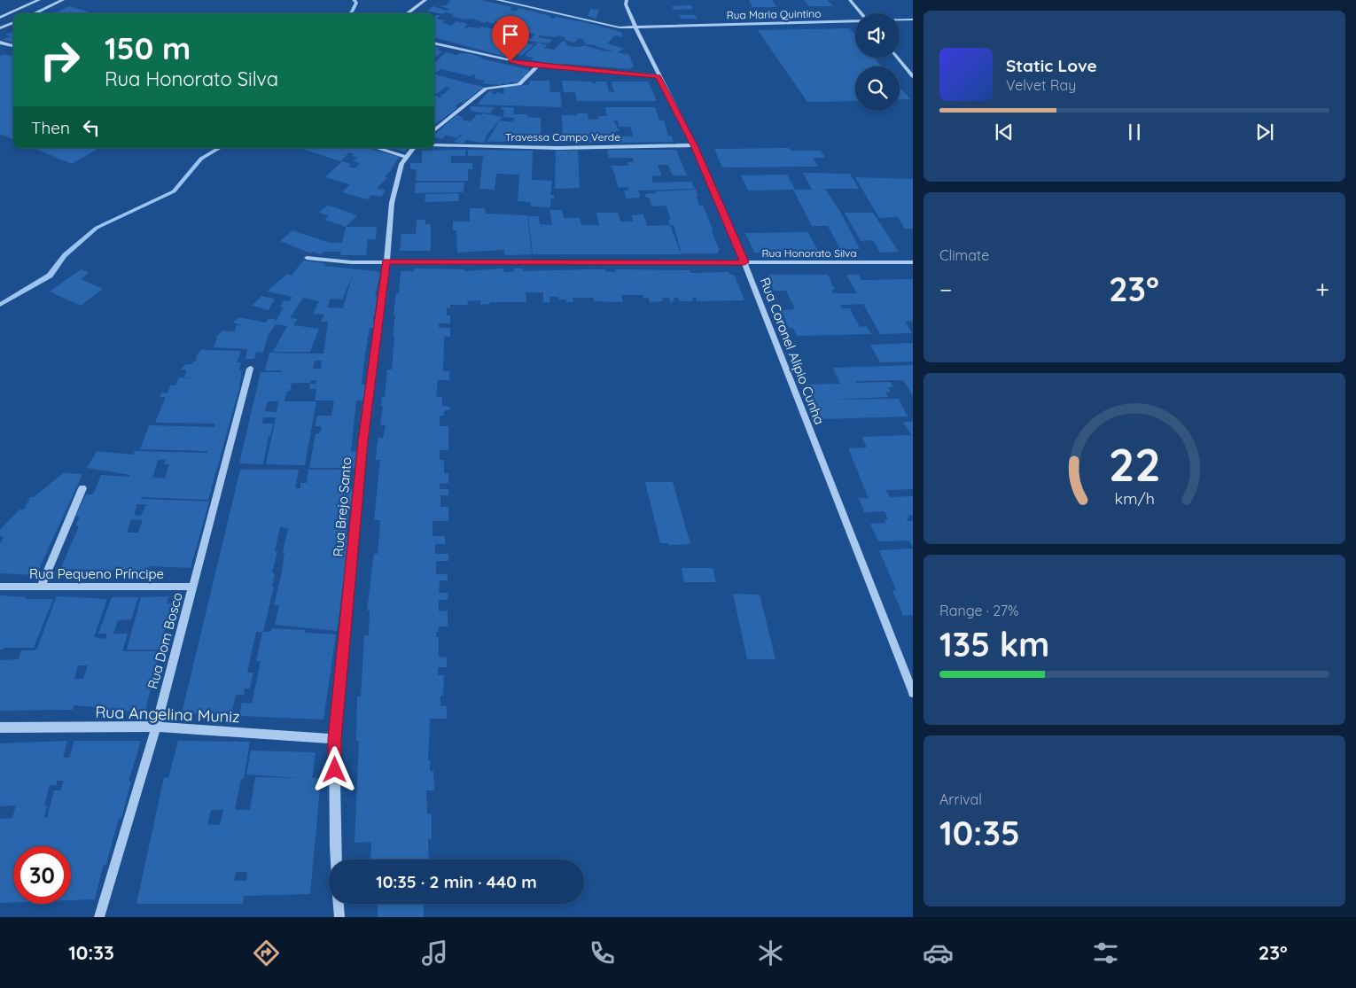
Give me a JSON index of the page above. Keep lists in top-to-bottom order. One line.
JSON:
{"streets":{"street":["Rua Maria Quintino","Travessa Campo Verde","Rua Honorato Silva","Rua Coronel Alípio Cunha","Rua Brejo Santo","Rua Pequeno Príncipe","Rua Dom Bosco","Rua Angelina Muniz"]},"crossings":[["Rua Maria Quintino","Rua Coronel Alípio Cunha"],["Travessa Campo Verde","Rua Coronel Alípio Cunha"],["Rua Honorato Silva","Rua Coronel Alípio Cunha"],["Rua Honorato Silva","Rua Brejo Santo"],["Rua Brejo Santo","Rua Angelina Muniz"],["Rua Pequeno Príncipe","Rua Dom Bosco"],["Rua Dom Bosco","Rua Angelina Muniz"]],"page":{"turn":["150 m","Rua Honorato Silva"],"song":["Static Love","Velvet Ray"],"then":"Then","tile":["Climate",["Range · 27%","135 km"],["Arrival","10:35"]],"heat":["−","23°","+"],"limit":"30","trip":"10:35 · 2 min · 440 m","tabs":["10:33","23°"],"gauge":["22","km/h"]}}
